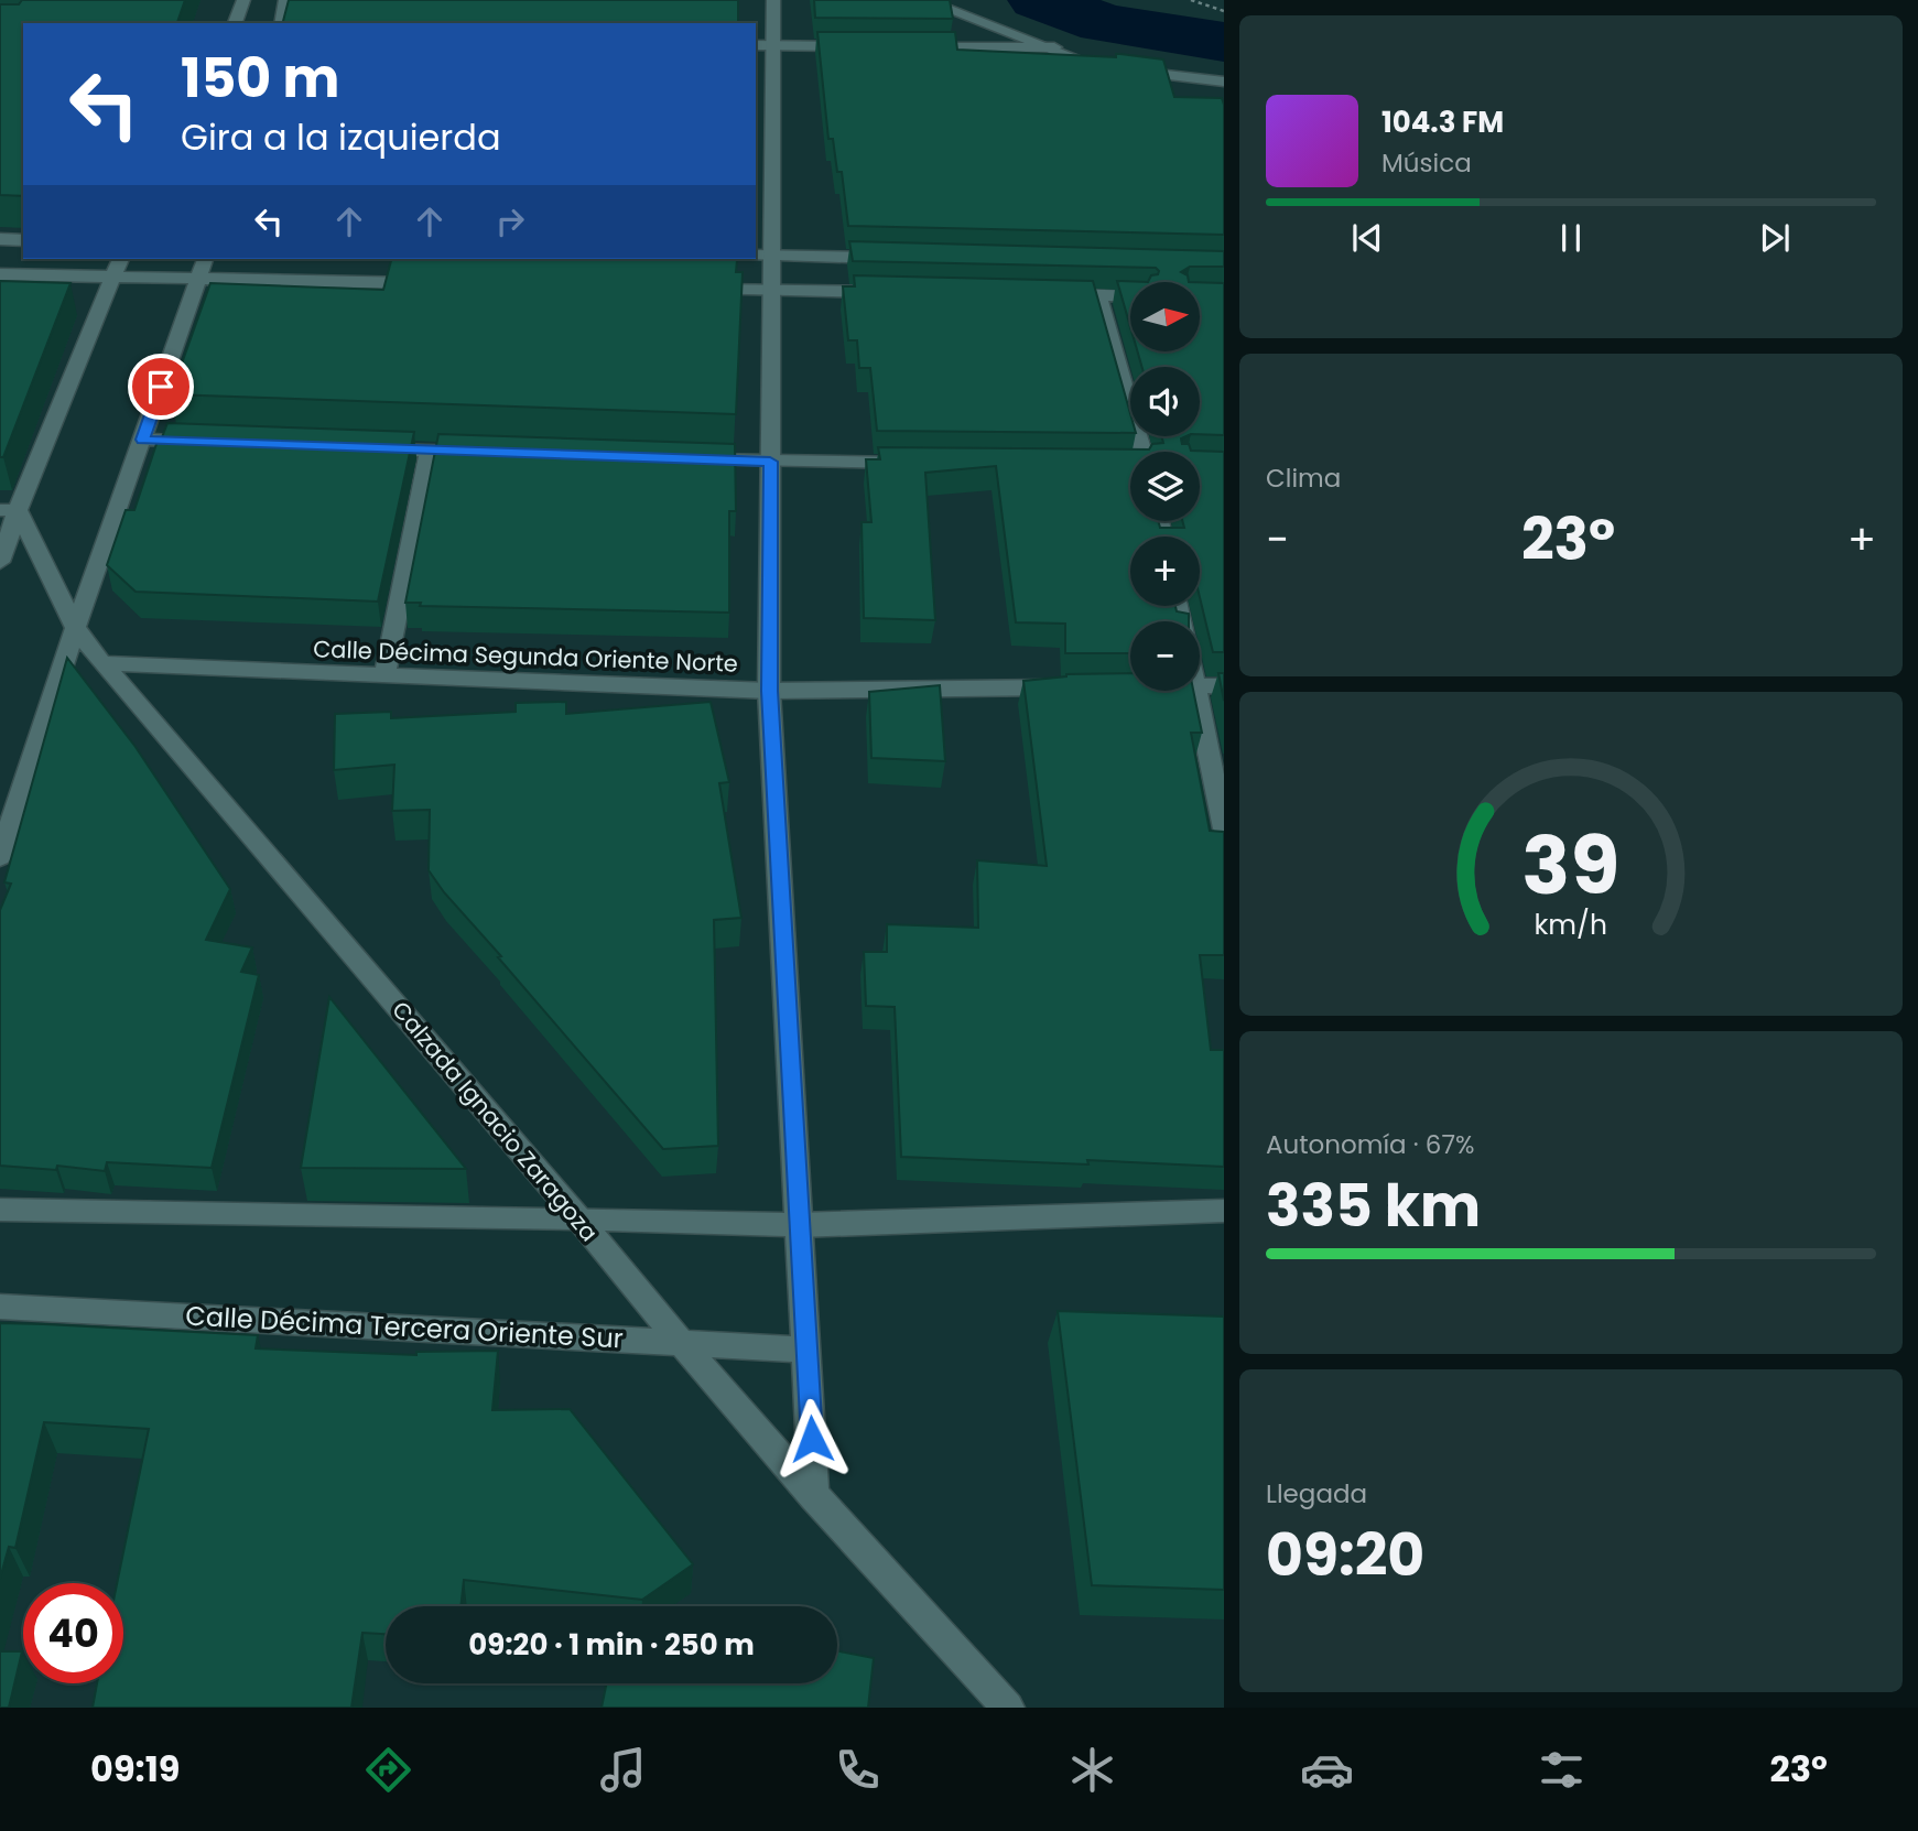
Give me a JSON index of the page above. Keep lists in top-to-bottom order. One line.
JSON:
{"streets":{"street":["Calle Décima Segunda Oriente Norte","Calzada Ignacio Zaragoza","Calle Décima Tercera Oriente Sur"]},"crossings":[["Calle Décima Segunda Oriente Norte","Calzada Ignacio Zaragoza"],["Calzada Ignacio Zaragoza","Calle Décima Tercera Oriente Sur"]],"north":"right","page":{"turn":["150 m","Gira a la izquierda"],"song":["104.3 FM","Música"],"map_buttons":["+","−"],"tile":["Clima",["Autonomía · 67%","335 km"],["Llegada","09:20"]],"heat":["−","23°","+"],"limit":"40","trip":"09:20 · 1 min · 250 m","tabs":["09:19","23°"],"gauge":["39","km/h"]}}
